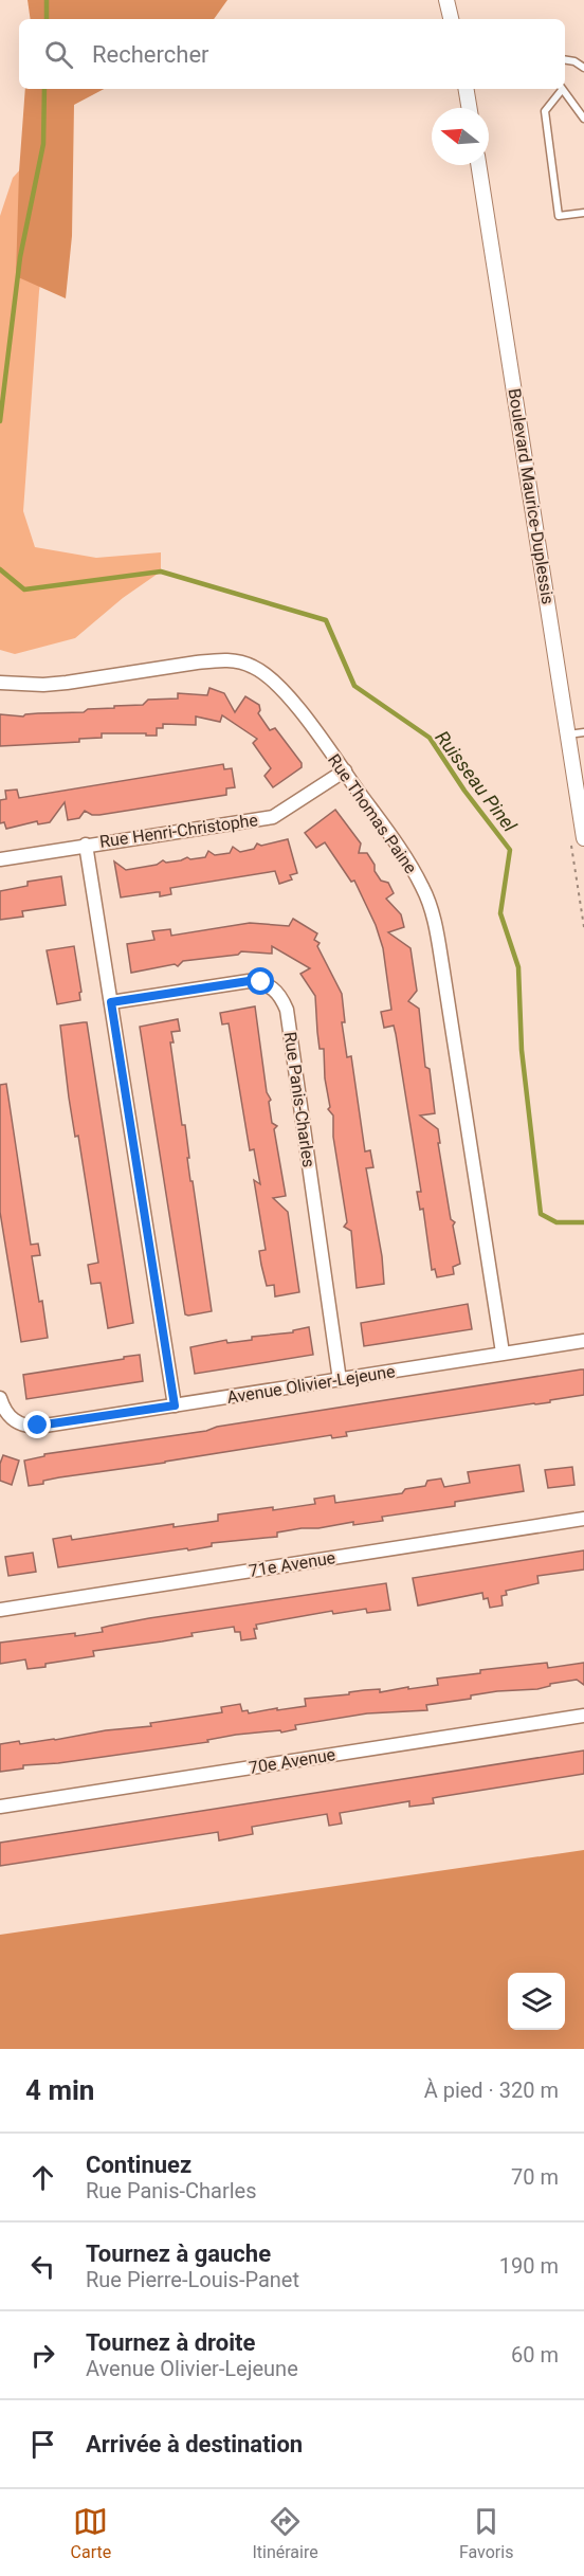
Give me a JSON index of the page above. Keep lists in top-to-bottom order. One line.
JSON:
{"streets":{"street":["Boulevard Maurice-Duplessis","Rue Thomas Paine","Rue Henri-Christophe","Rue Panis-Charles","Avenue Olivier-Lejeune","71e Avenue","70e Avenue"]},"crossings":[["Rue Thomas Paine","Rue Henri-Christophe"],["Rue Thomas Paine","Avenue Olivier-Lejeune"],["Rue Panis-Charles","Avenue Olivier-Lejeune"]],"water":["Ruisseau Pinel"],"north":"left","page":{"search":"Rechercher","heading":["4 min","À pied · 320 m"],"list":[["Continuez","Rue Panis-Charles","70 m"],["Tournez à gauche","Rue Pierre-Louis-Panet","190 m"],["Tournez à droite","Avenue Olivier-Lejeune","60 m"],"Arrivée à destination"],"nav":["Carte","Itinéraire","Favoris"]}}
